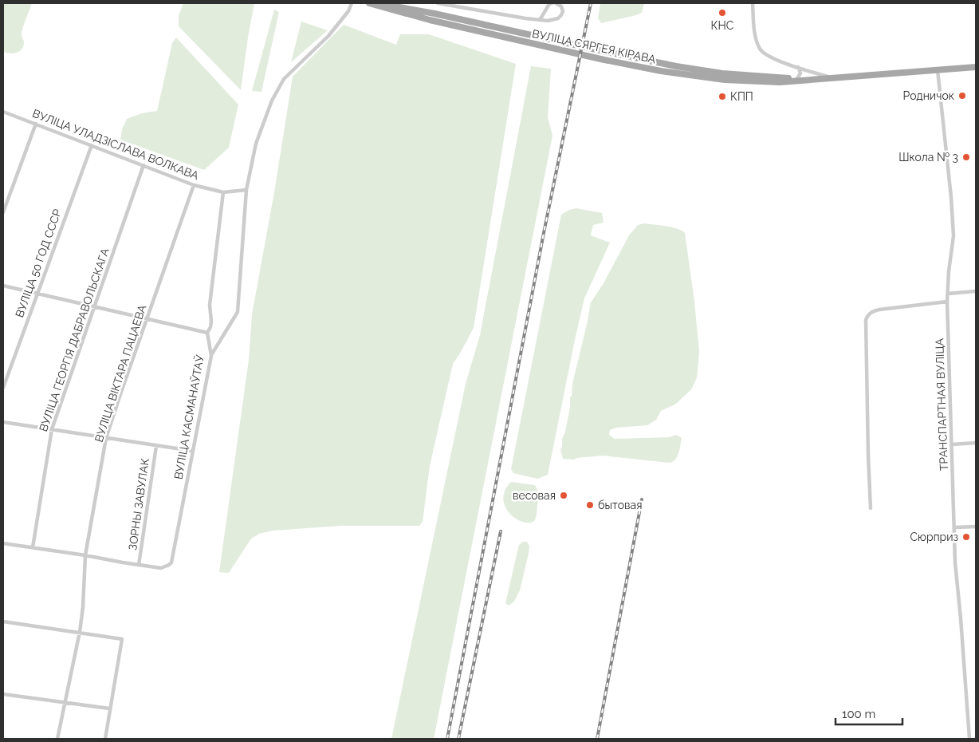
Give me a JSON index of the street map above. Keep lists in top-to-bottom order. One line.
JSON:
{"streets":{"main road":["ВУЛІЦА СЯРГЕЯ КІРАВА"],"street":["ВУЛІЦА УЛАДЗІСЛАВА ВОЛКАВА","ВУЛІЦА 50 ГОД СССР","ВУЛІЦА ГЕОРГІЯ ДАБРАВОЛЬСКАГА","ВУЛІЦА ВІКТАРА ПАЦАЕВА","ТРАНСПАРТНАЯ ВУЛІЦА","ВУЛІЦА КАСМАНАЎТАЎ","ЗОРНЫ ЗАВУЛАК"]},"crossings":[["ВУЛІЦА СЯРГЕЯ КІРАВА","ТРАНСПАРТНАЯ ВУЛІЦА"],["ВУЛІЦА УЛАДЗІСЛАВА ВОЛКАВА","ВУЛІЦА 50 ГОД СССР"],["ВУЛІЦА УЛАДЗІСЛАВА ВОЛКАВА","ВУЛІЦА ГЕОРГІЯ ДАБРАВОЛЬСКАГА"],["ВУЛІЦА УЛАДЗІСЛАВА ВОЛКАВА","ВУЛІЦА ВІКТАРА ПАЦАЕВА"],["ВУЛІЦА УЛАДЗІСЛАВА ВОЛКАВА","ВУЛІЦА КАСМАНАЎТАЎ"],["ВУЛІЦА КАСМАНАЎТАЎ","ЗОРНЫ ЗАВУЛАК"]],"places":["КНС","Родничок","КПП","Школа № 3","весовая","бытовая","Сюрприз"],"scale_bar":"100 m"}
